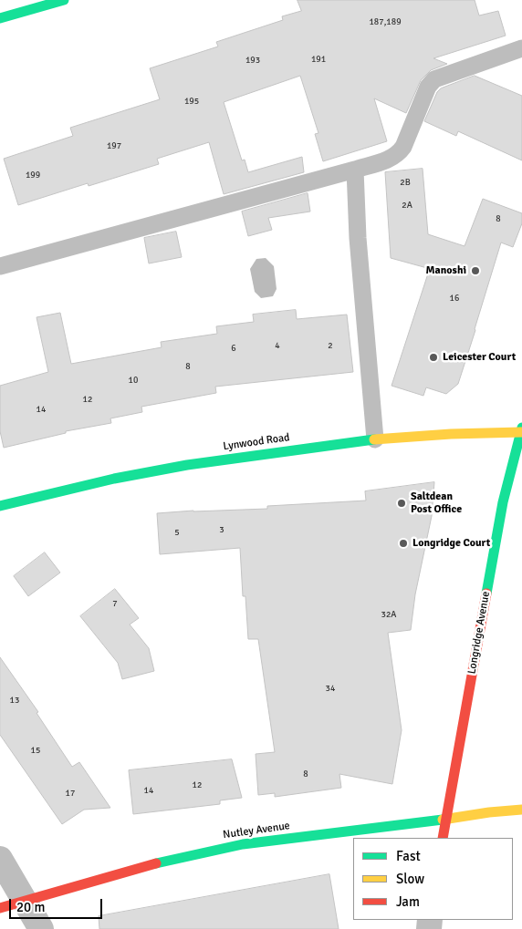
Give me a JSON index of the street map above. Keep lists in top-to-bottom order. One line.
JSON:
{"streets":{"street":["Lynwood Road","Longridge Avenue","Nutley Avenue"]},"crossings":[["Lynwood Road","Longridge Avenue"],["Longridge Avenue","Nutley Avenue"]],"places":["Manoshi","Leicester Court","Saltdean Post Office","Longridge Court"],"house_numbers":["187,189","191","193","195","197","199","2B","2A","8","16","4","2","6","8","10","12","14","3","5","7","32A","34","13","15","8","12","14","17"],"legend":["Fast","Slow","Jam"],"scale_bar":"20 m"}
